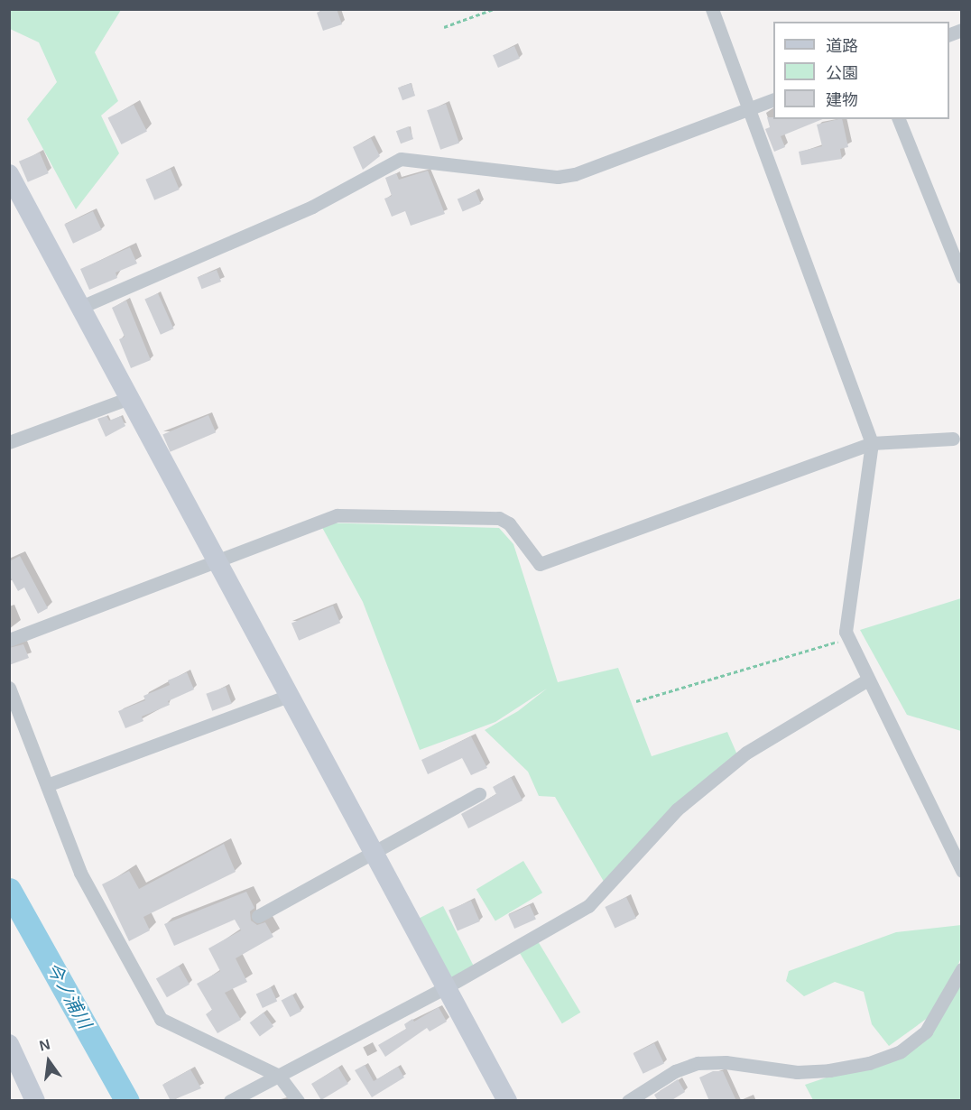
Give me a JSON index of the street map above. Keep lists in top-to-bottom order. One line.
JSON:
{"water":["今ノ浦川"],"legend":["道路","公園","建物"],"north":"top"}
